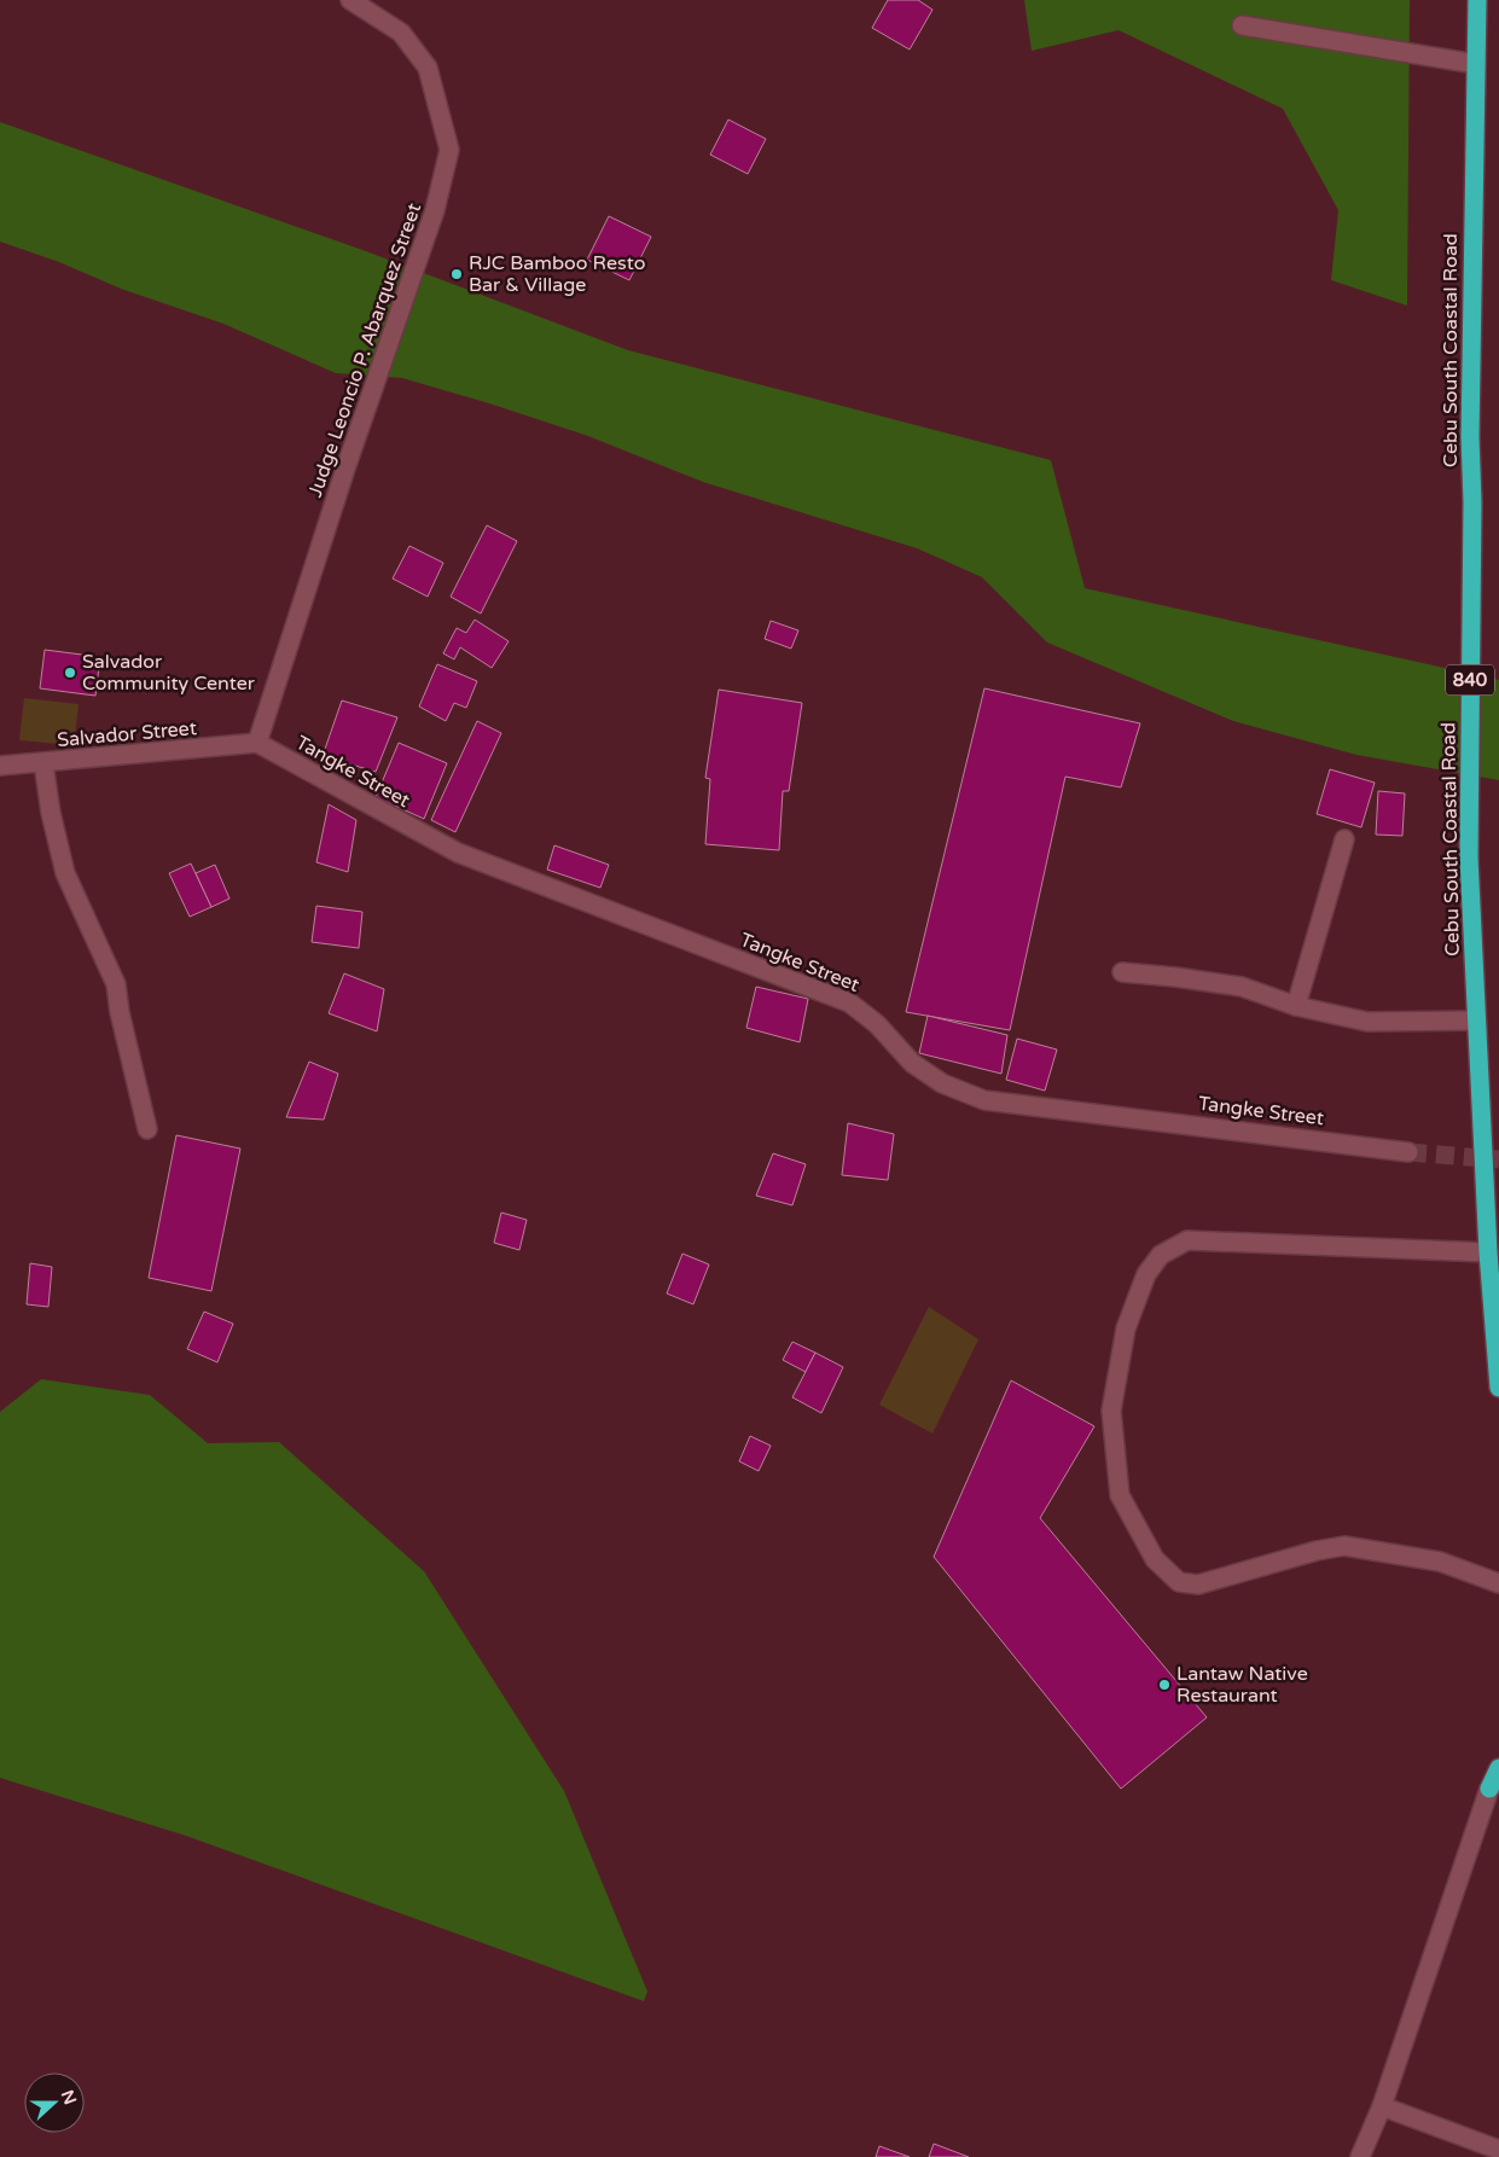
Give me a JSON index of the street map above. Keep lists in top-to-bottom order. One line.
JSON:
{"streets":{"highway":["Cebu South Coastal Road","840"],"street":["Judge Leoncio P. Abarquez Street","Salvador Street","Tangke Street"]},"crossings":[["Judge Leoncio P. Abarquez Street","Salvador Street"],["Judge Leoncio P. Abarquez Street","Tangke Street"],["Salvador Street","Tangke Street"]],"places":["RJC Bamboo Resto Bar & Village","Salvador Community Center","Lantaw Native Restaurant"],"north":"right"}
